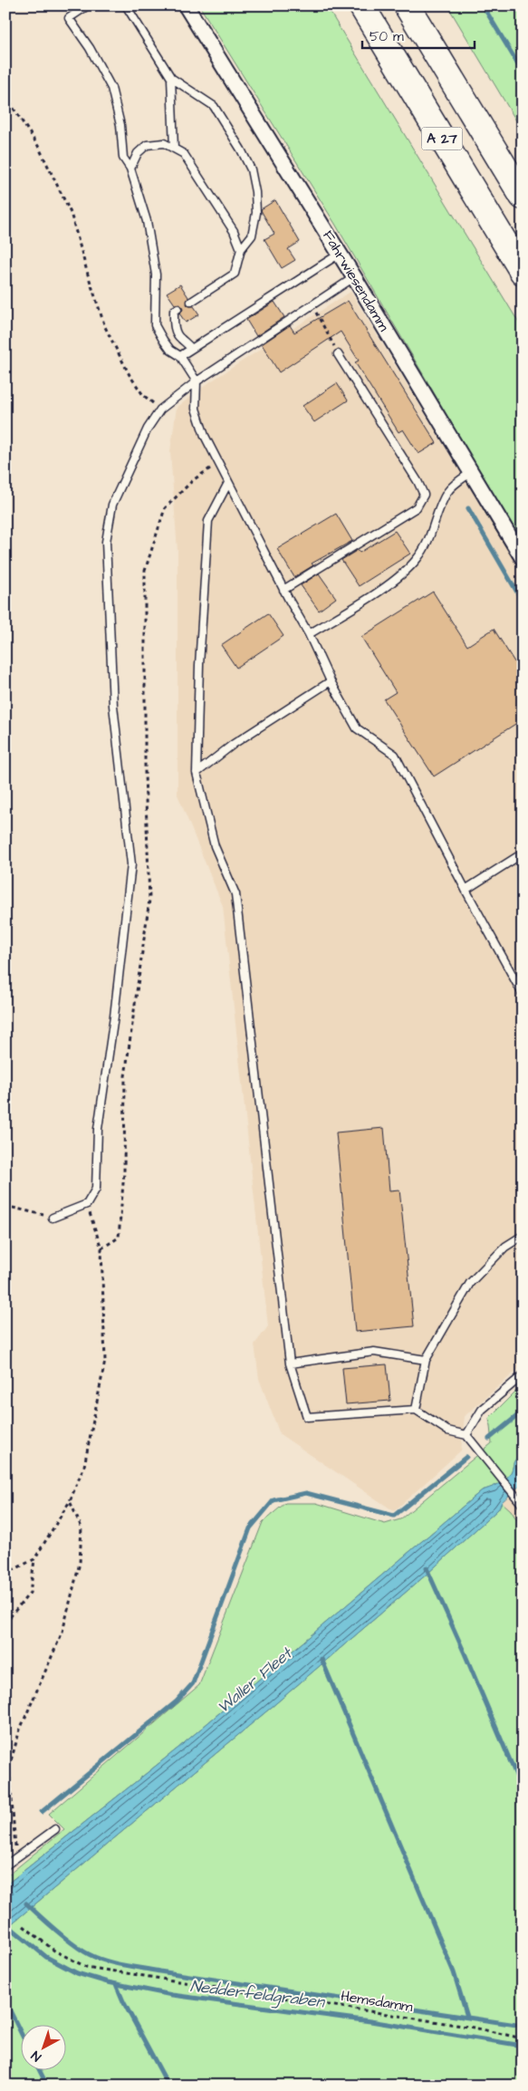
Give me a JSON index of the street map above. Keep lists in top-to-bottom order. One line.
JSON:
{"streets":{"highway":["A 27"],"street":["Fahrwiesendamm"],"path":["Hemsdamm"]},"water":["Waller Fleet","Nedderfeldgraben"],"scale_bar":"50 m","north":"bottom left"}
